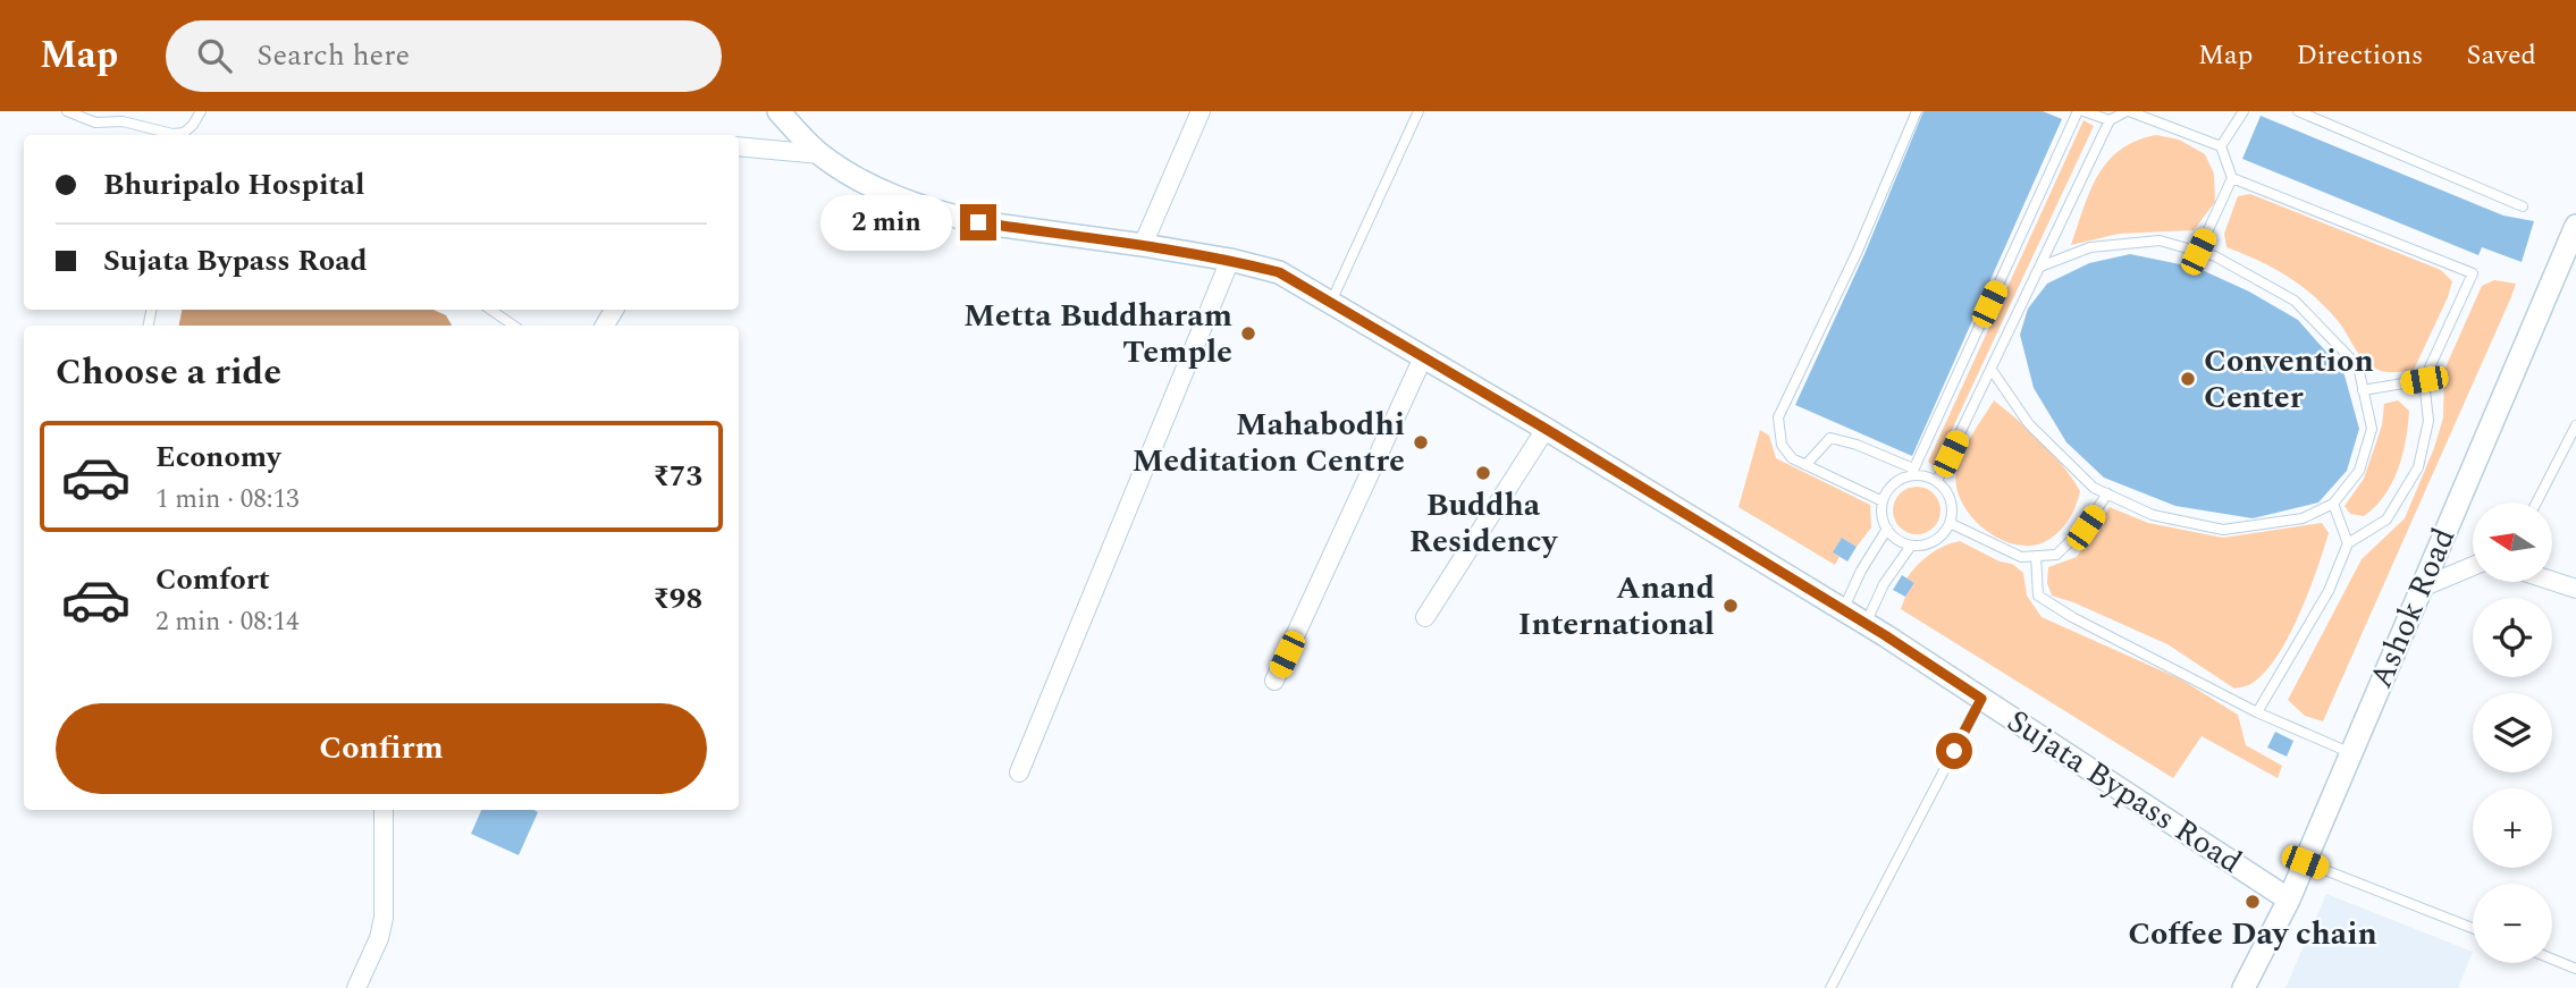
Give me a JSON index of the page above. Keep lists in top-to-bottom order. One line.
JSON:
{"streets":{"street":["Ashok Road","Sujata Bypass Road"]},"crossings":[["Ashok Road","Sujata Bypass Road"]],"places":["Metta Buddharam Temple","Convention Center","Mahabodhi Meditation Centre","Buddha Residency","Anand International","Coffee Day chain"],"north":"left","page":{"header":"Map","search":"Search here","nav":["Map","Directions","Saved"],"banner":["Bhuripalo Hospital","Sujata Bypass Road"],"bubble":"2 min","heading":"Choose a ride","list":[{"name":"Economy","note":"1 min · 08:13","value":"₹73"},{"name":"Comfort","note":"2 min · 08:14","value":"₹98"}],"map_buttons":["+","−"],"buttons":"Confirm"}}
